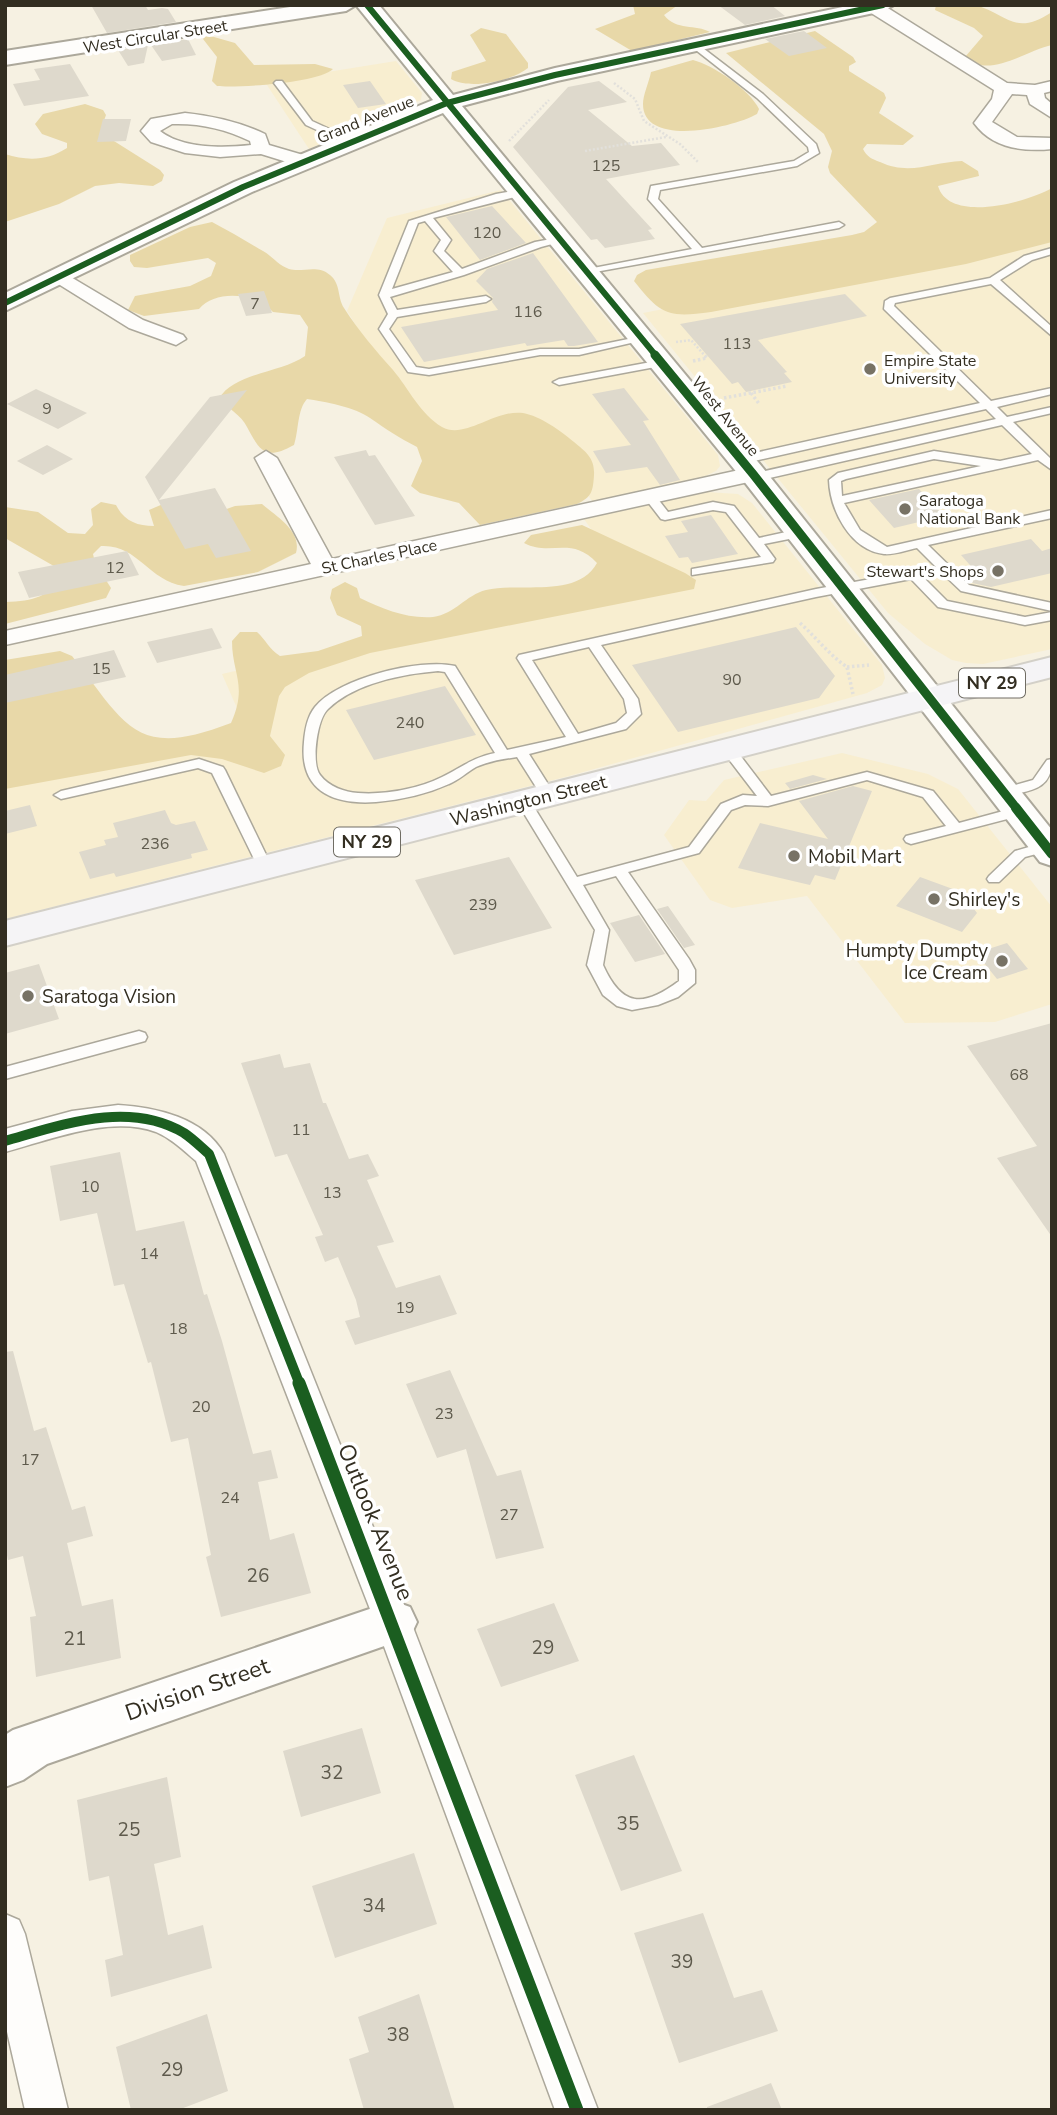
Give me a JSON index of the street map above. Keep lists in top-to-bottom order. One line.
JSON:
{"streets":{"highway":["NY 29","Washington Street"],"street":["West Circular Street","Grand Avenue","West Avenue","St Charles Place","Outlook Avenue","Division Street"]},"crossings":[["Grand Avenue","West Avenue"],["West Avenue","St Charles Place"],["West Avenue","Washington Street"],["Outlook Avenue","Division Street"]],"places":["Empire State University","Saratoga National Bank","Stewart's Shops","Mobil Mart","Shirley's","Humpty Dumpty Ice Cream","Saratoga Vision"],"house_numbers":["125","120","7","116","113","9","12","15","90","240","236","239","68","11","10","13","14","19","18","20","23","17","24","27","26","21","29","32","35","25","34","39","38","29"]}
